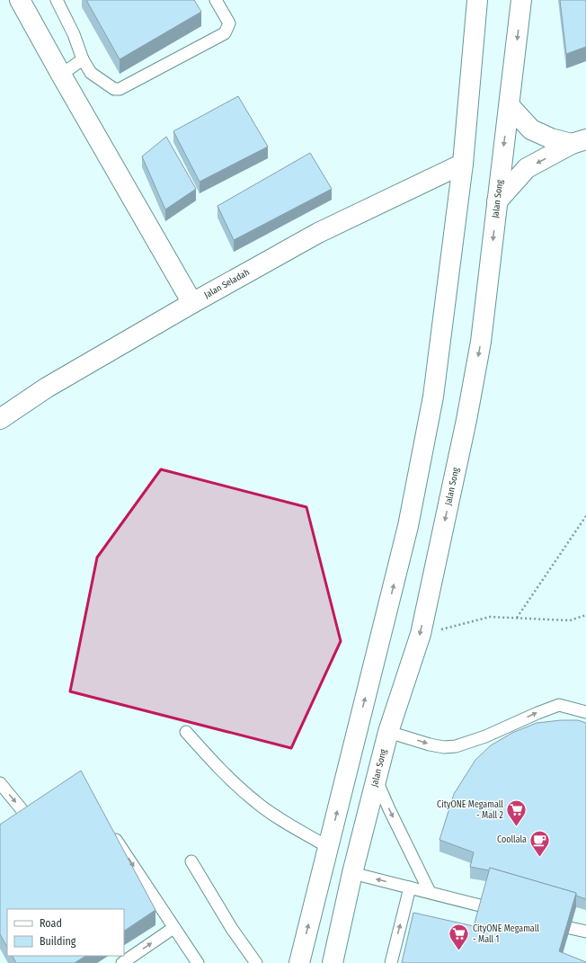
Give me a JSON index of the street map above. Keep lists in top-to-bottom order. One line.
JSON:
{"streets":{"main road":["Jalan Song","Jalan Seladah"]},"places":{"supermarket":["CityONE Megamall - Mall 2","CityONE Megamall - Mall 1"],"cafe":["Coollala"]},"legend":["Road","Building"]}
